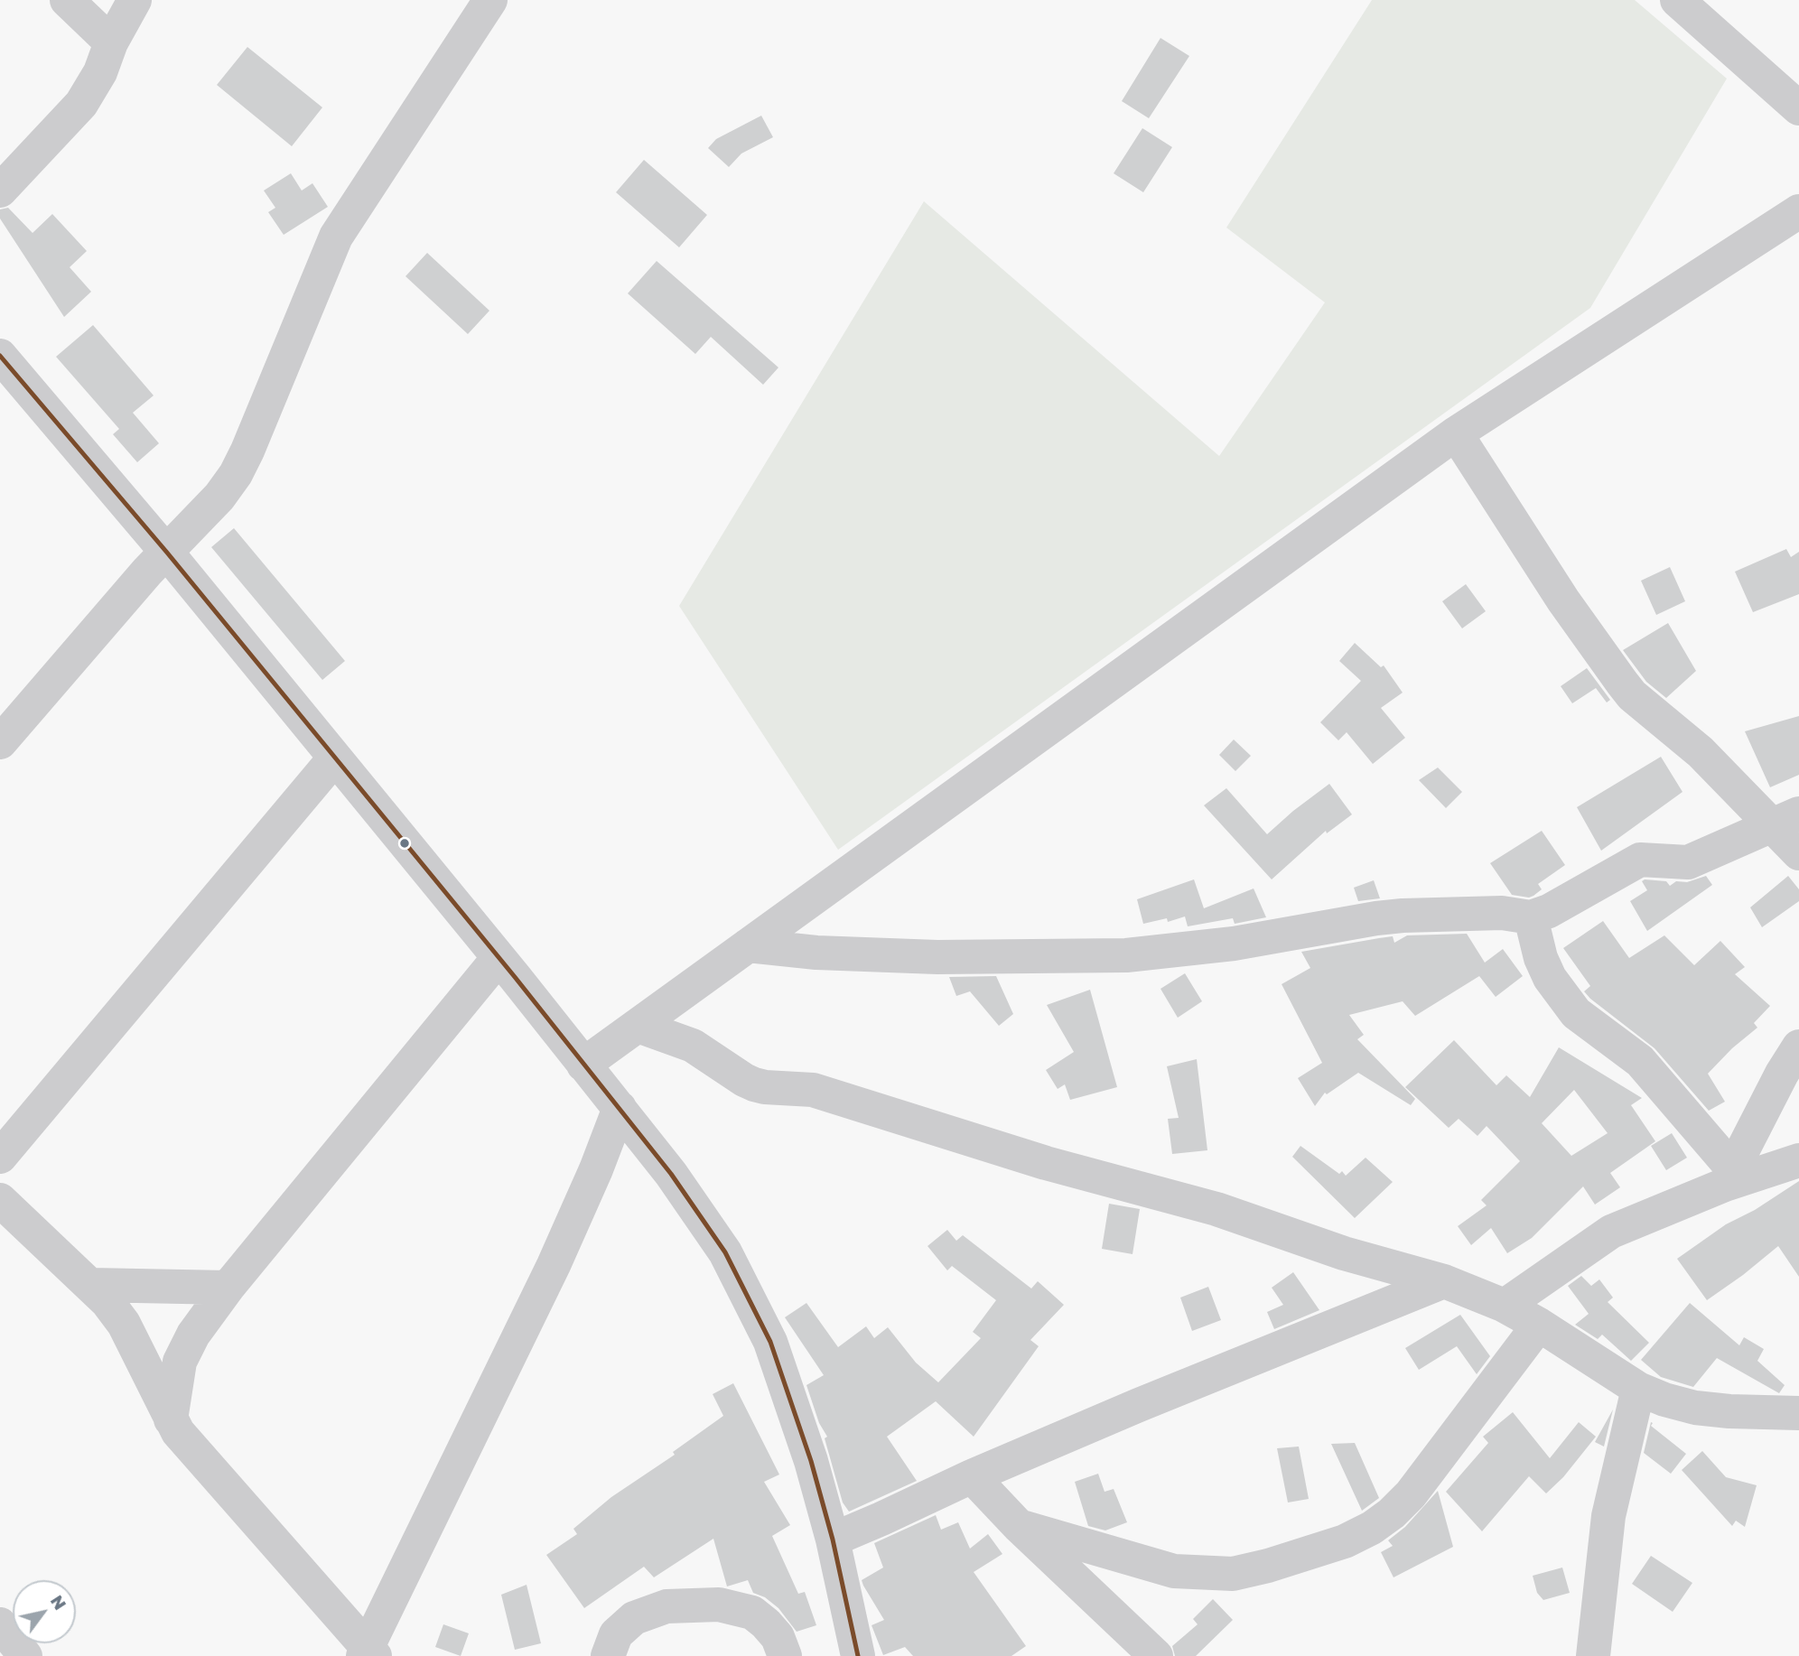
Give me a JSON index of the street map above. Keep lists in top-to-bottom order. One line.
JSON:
{"north":"top right"}
